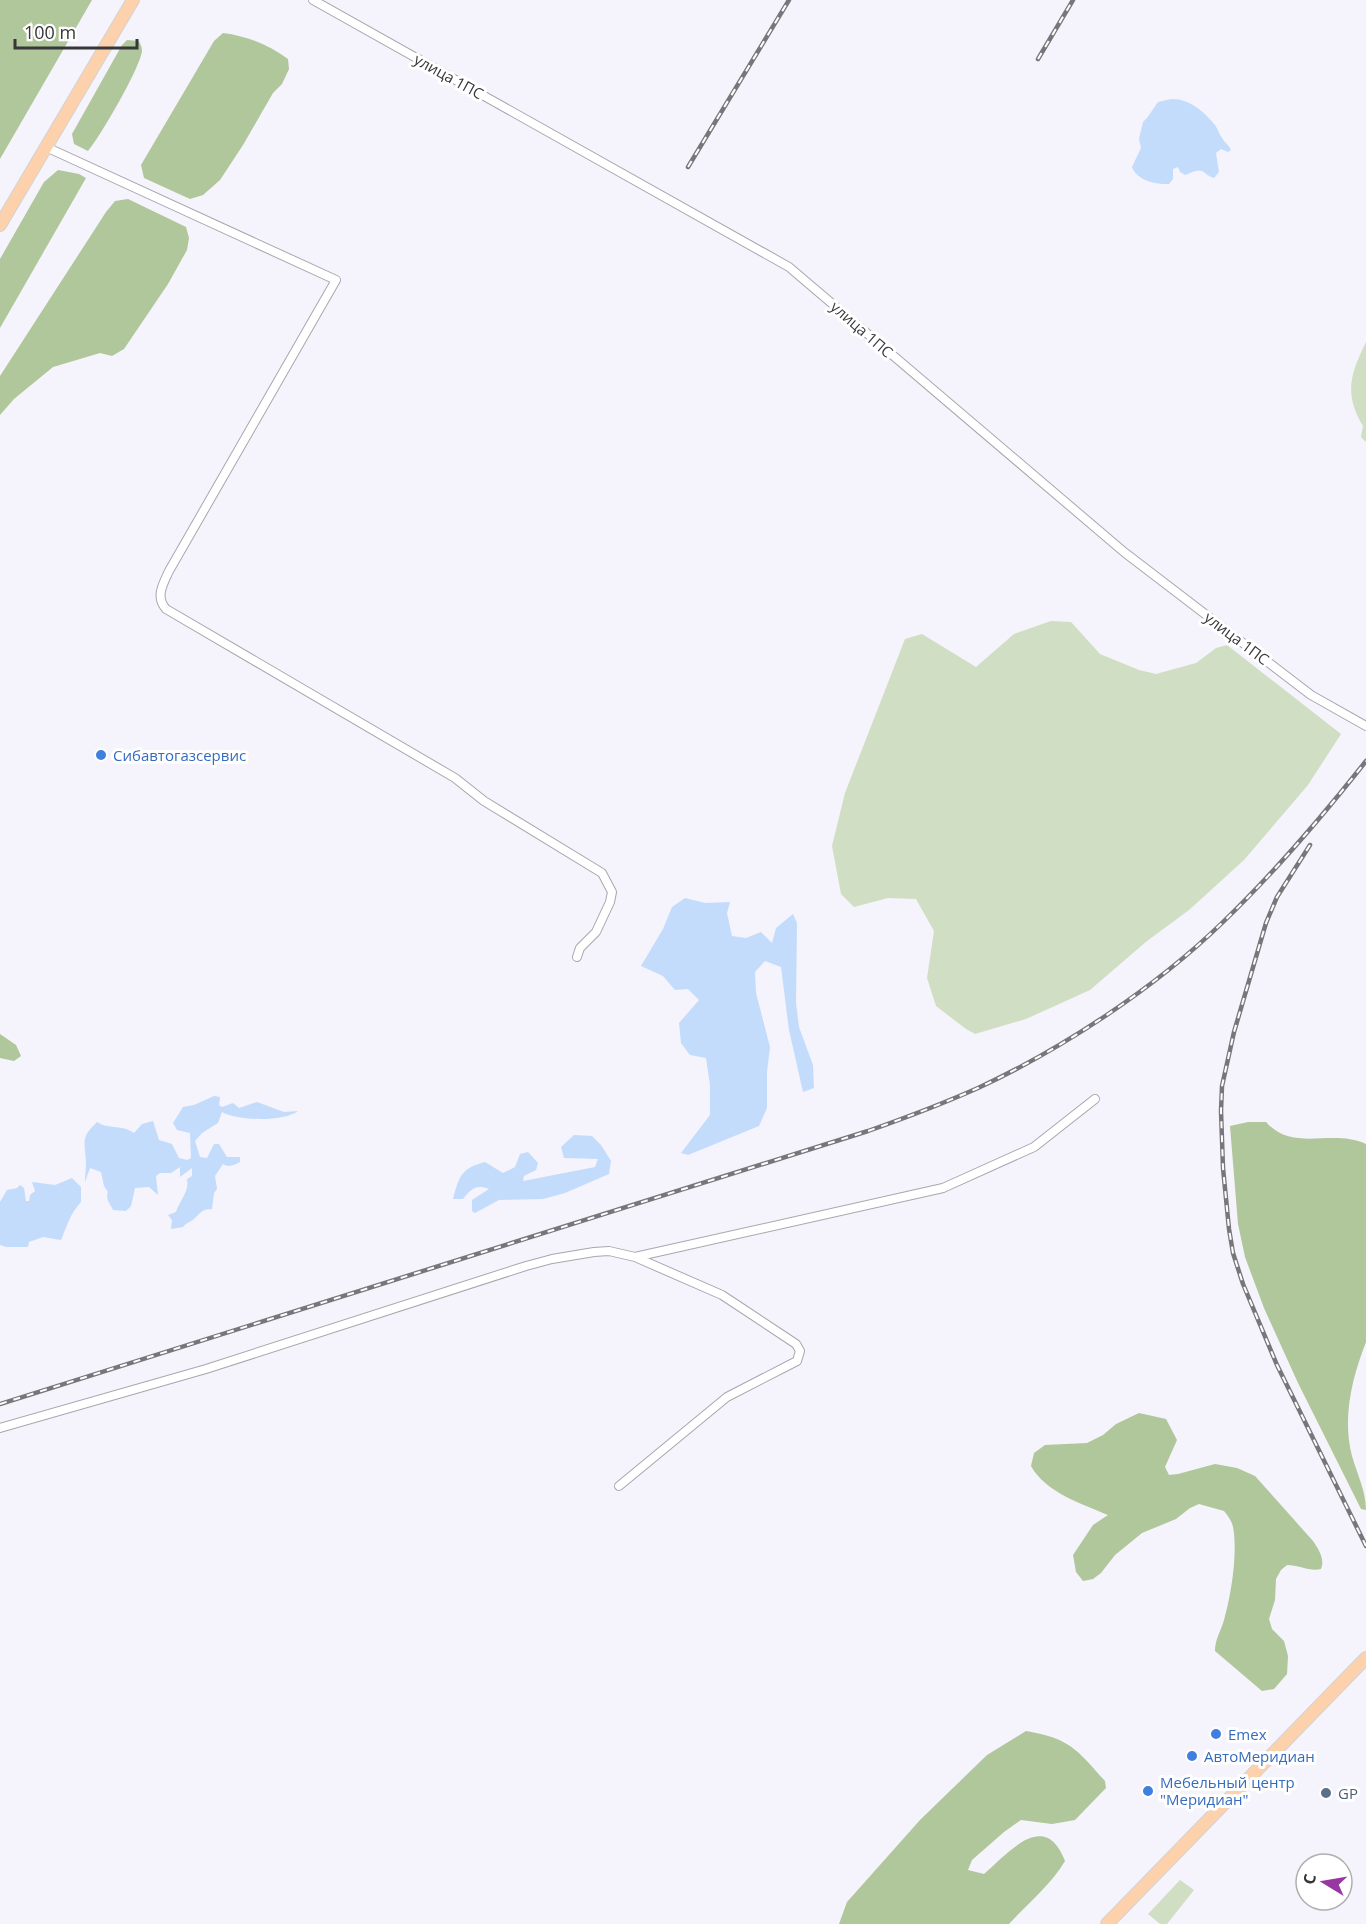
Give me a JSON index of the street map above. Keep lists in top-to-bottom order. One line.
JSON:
{"streets":{"street":["улица 1ПС"]},"places":["Сибавтогазсервис","Emex","АвтоМеридиан","Мебельный центр \"Меридиан\"","GP"],"scale_bar":"100 m","north":"left"}
